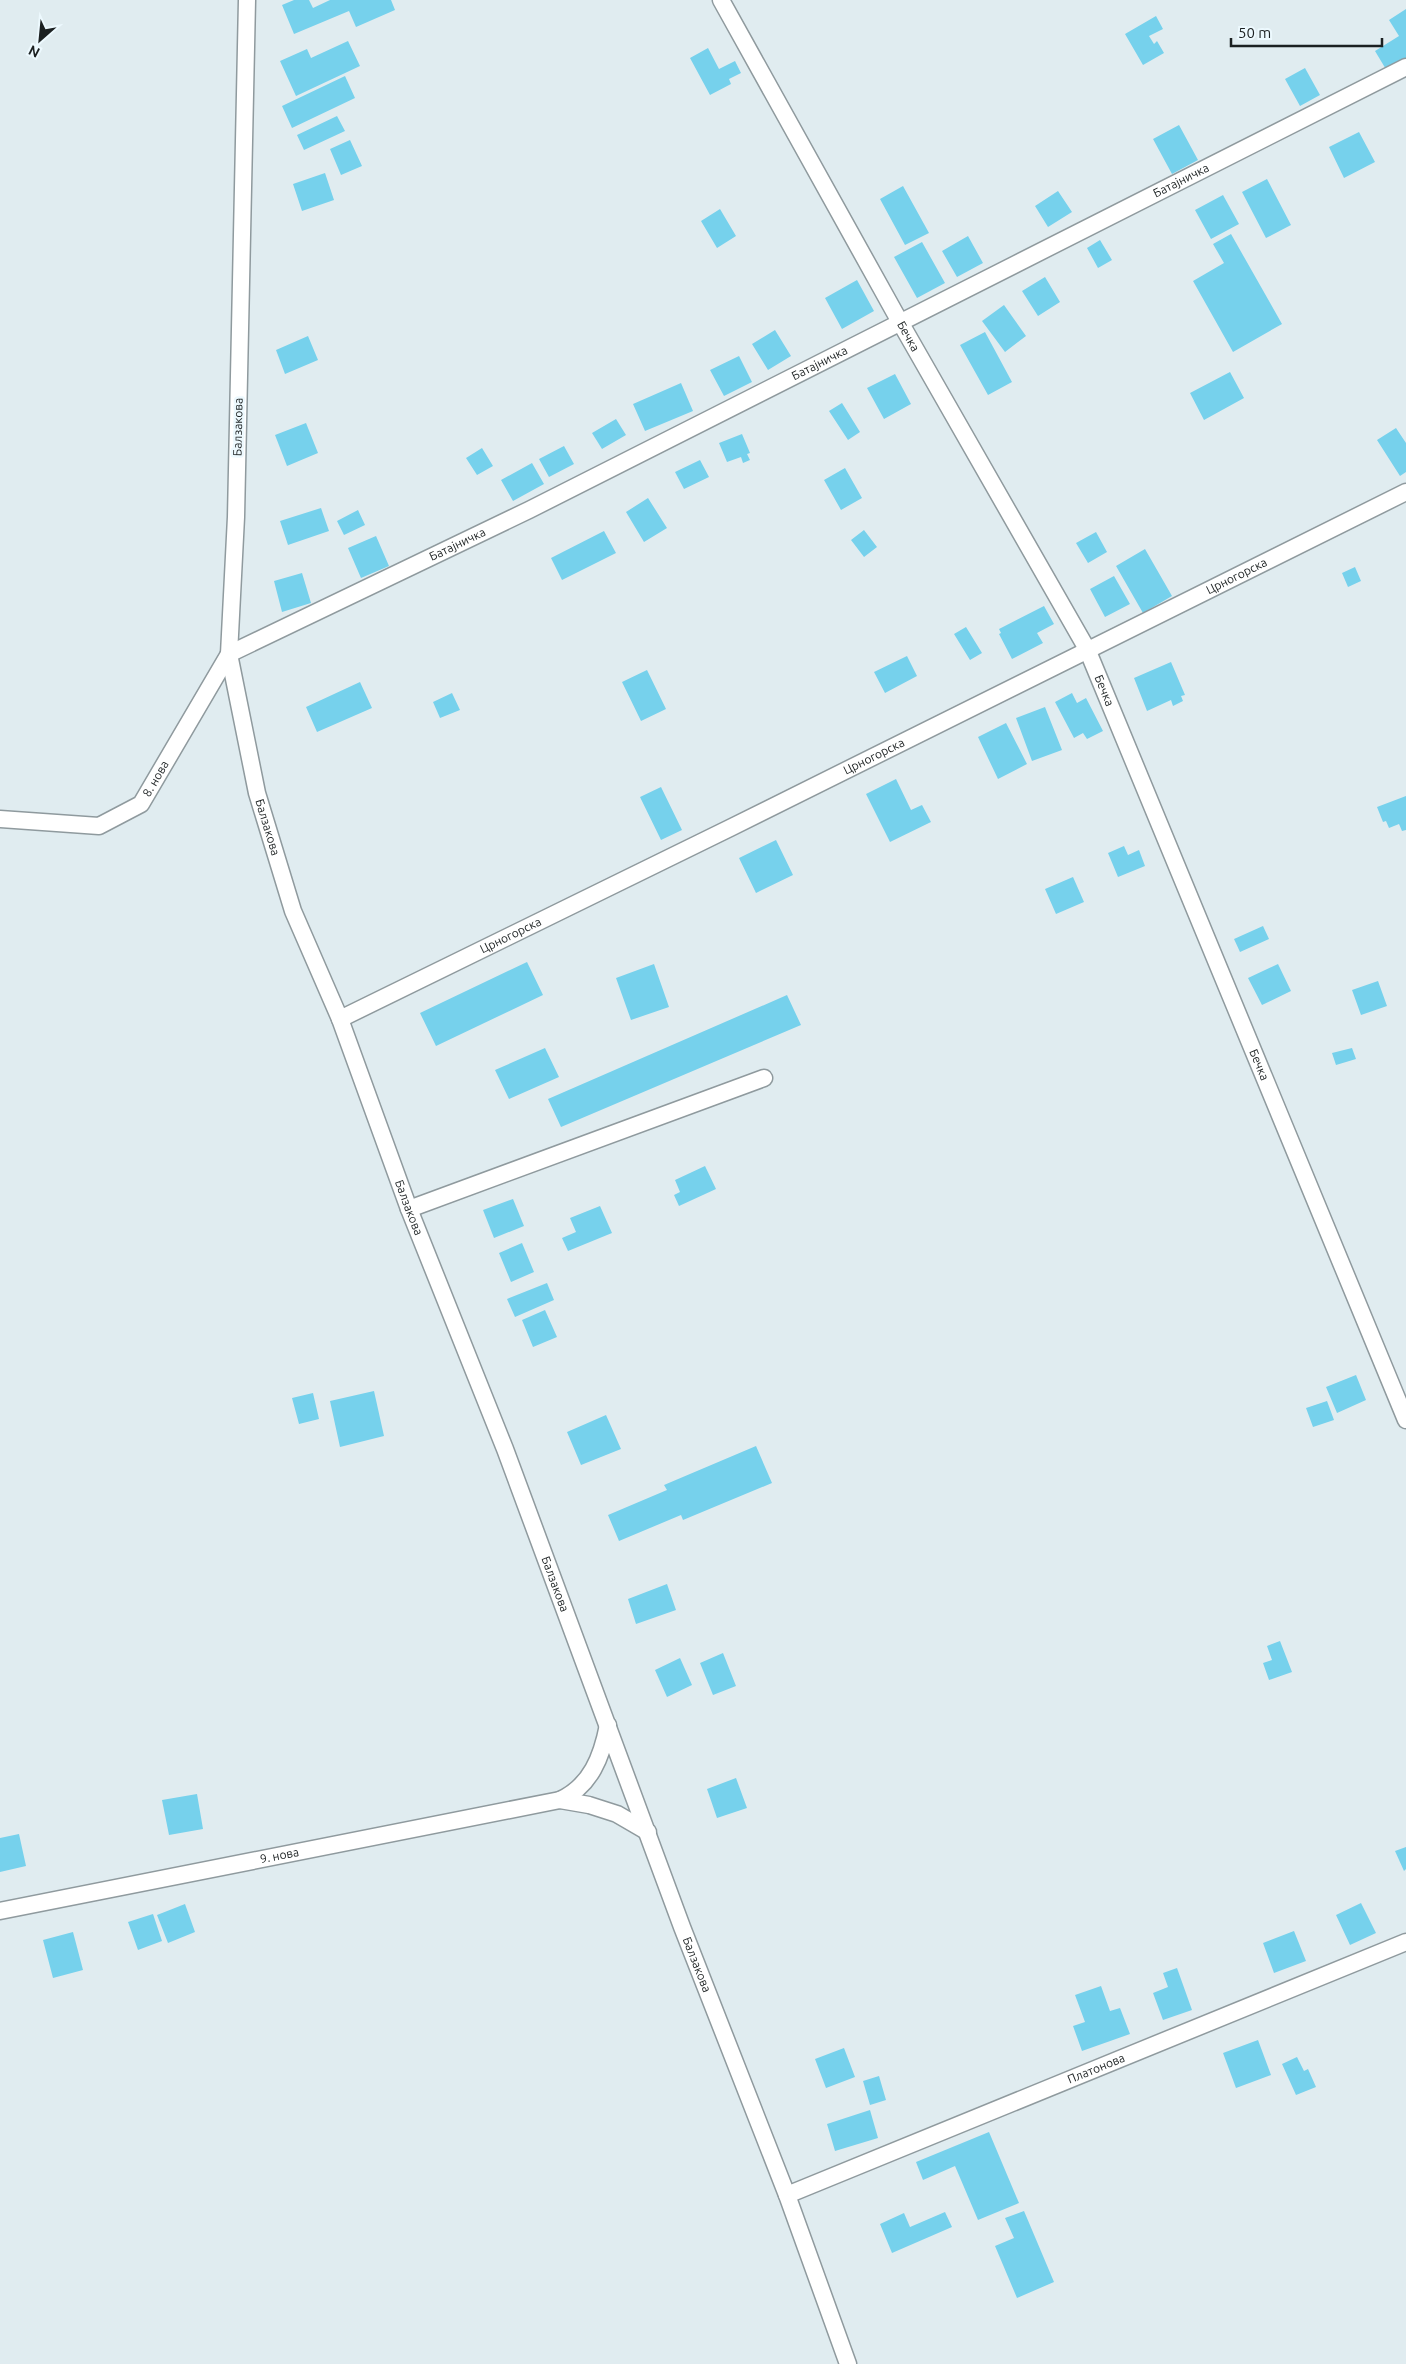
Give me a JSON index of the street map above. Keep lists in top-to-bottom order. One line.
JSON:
{"streets":{"street":["Батајничка","Бечка","Балзакова","Црногорска","8. нова","9. нова","Платонова"]},"crossings":[["Батајничка","Бечка"],["Батајничка","Балзакова"],["Батајничка","8. нова"],["Бечка","Црногорска"],["Балзакова","Црногорска"],["Балзакова","8. нова"],["Балзакова","9. нова"],["Балзакова","Платонова"]],"scale_bar":"50 m","north":"bottom left"}
